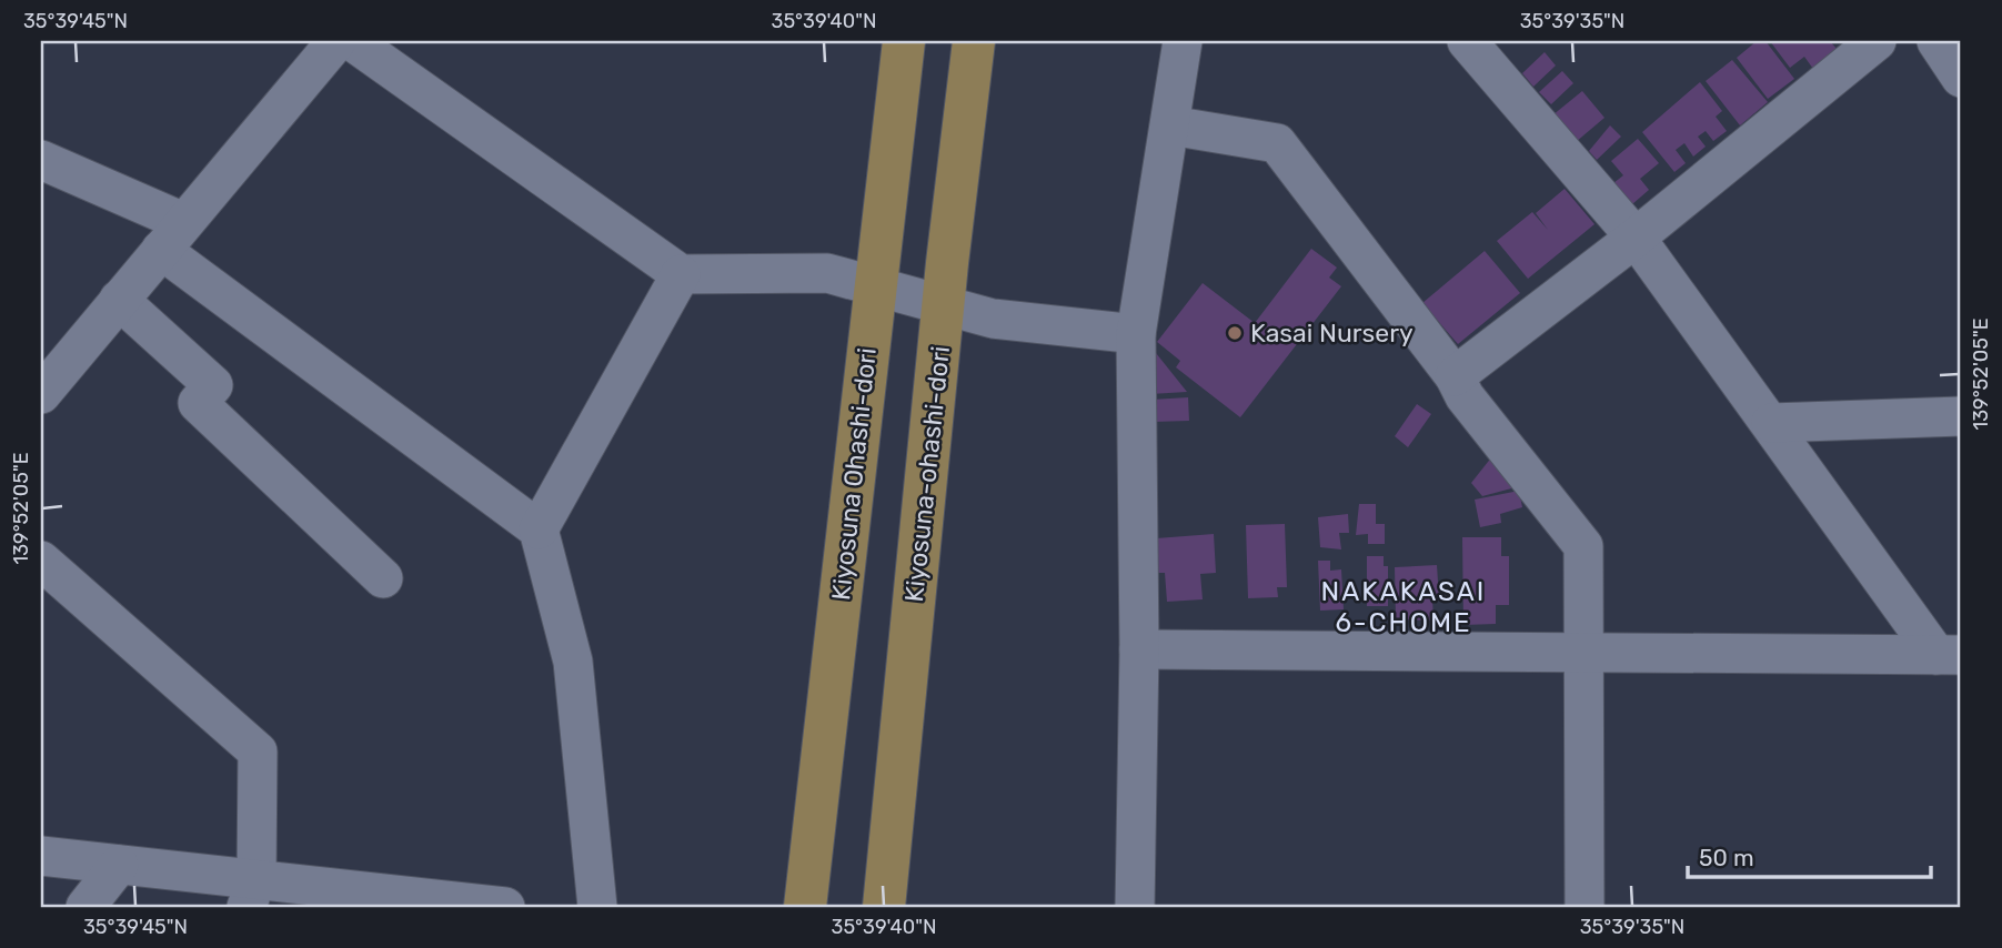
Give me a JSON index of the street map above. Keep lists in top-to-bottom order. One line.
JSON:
{"streets":{"main road":["Kiyosuna Ohashi-dori","Kiyosuna-ohashi-dori"]},"districts":["NAKAKASAI 6-CHOME"],"places":["Kasai Nursery"],"scale_bar":"50 m","coordinates":["35°39'45\"N","35°39'40\"N","35°39'35\"N","139°52'05\"E"]}
